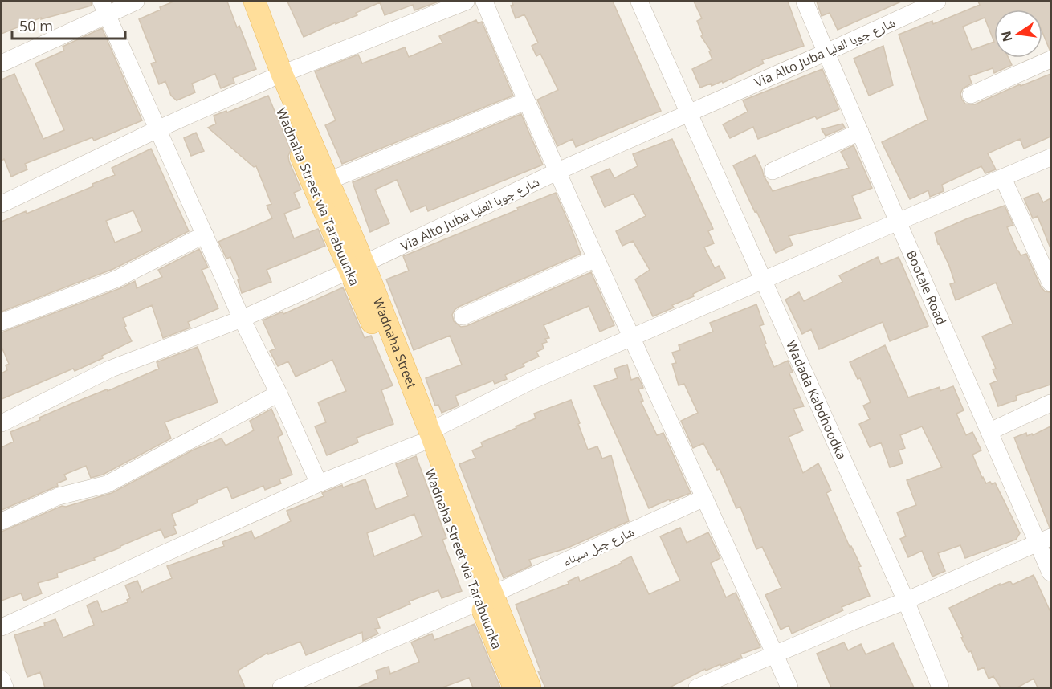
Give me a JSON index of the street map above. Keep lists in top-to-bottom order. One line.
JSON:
{"streets":{"main road":["Wadnaha Street via Tarabuunka","Wadnaha Street"],"street":["Via Alto Juba شارع جوبا العليا","Bootale Road","Wadada Kabdhoodka","شارع جبل سيناء"]},"crossings":[["Via Alto Juba شارع جوبا العليا","Wadnaha Street via Tarabuunka"],["Via Alto Juba شارع جوبا العليا","Bootale Road"],["Via Alto Juba شارع جوبا العليا","Wadnaha Street"],["Via Alto Juba شارع جوبا العليا","Wadada Kabdhoodka"],["Wadnaha Street via Tarabuunka","Wadnaha Street"],["Wadnaha Street via Tarabuunka","شارع جبل سيناء"],["Wadnaha Street","شارع جبل سيناء"]],"scale_bar":"50 m","north":"left"}
